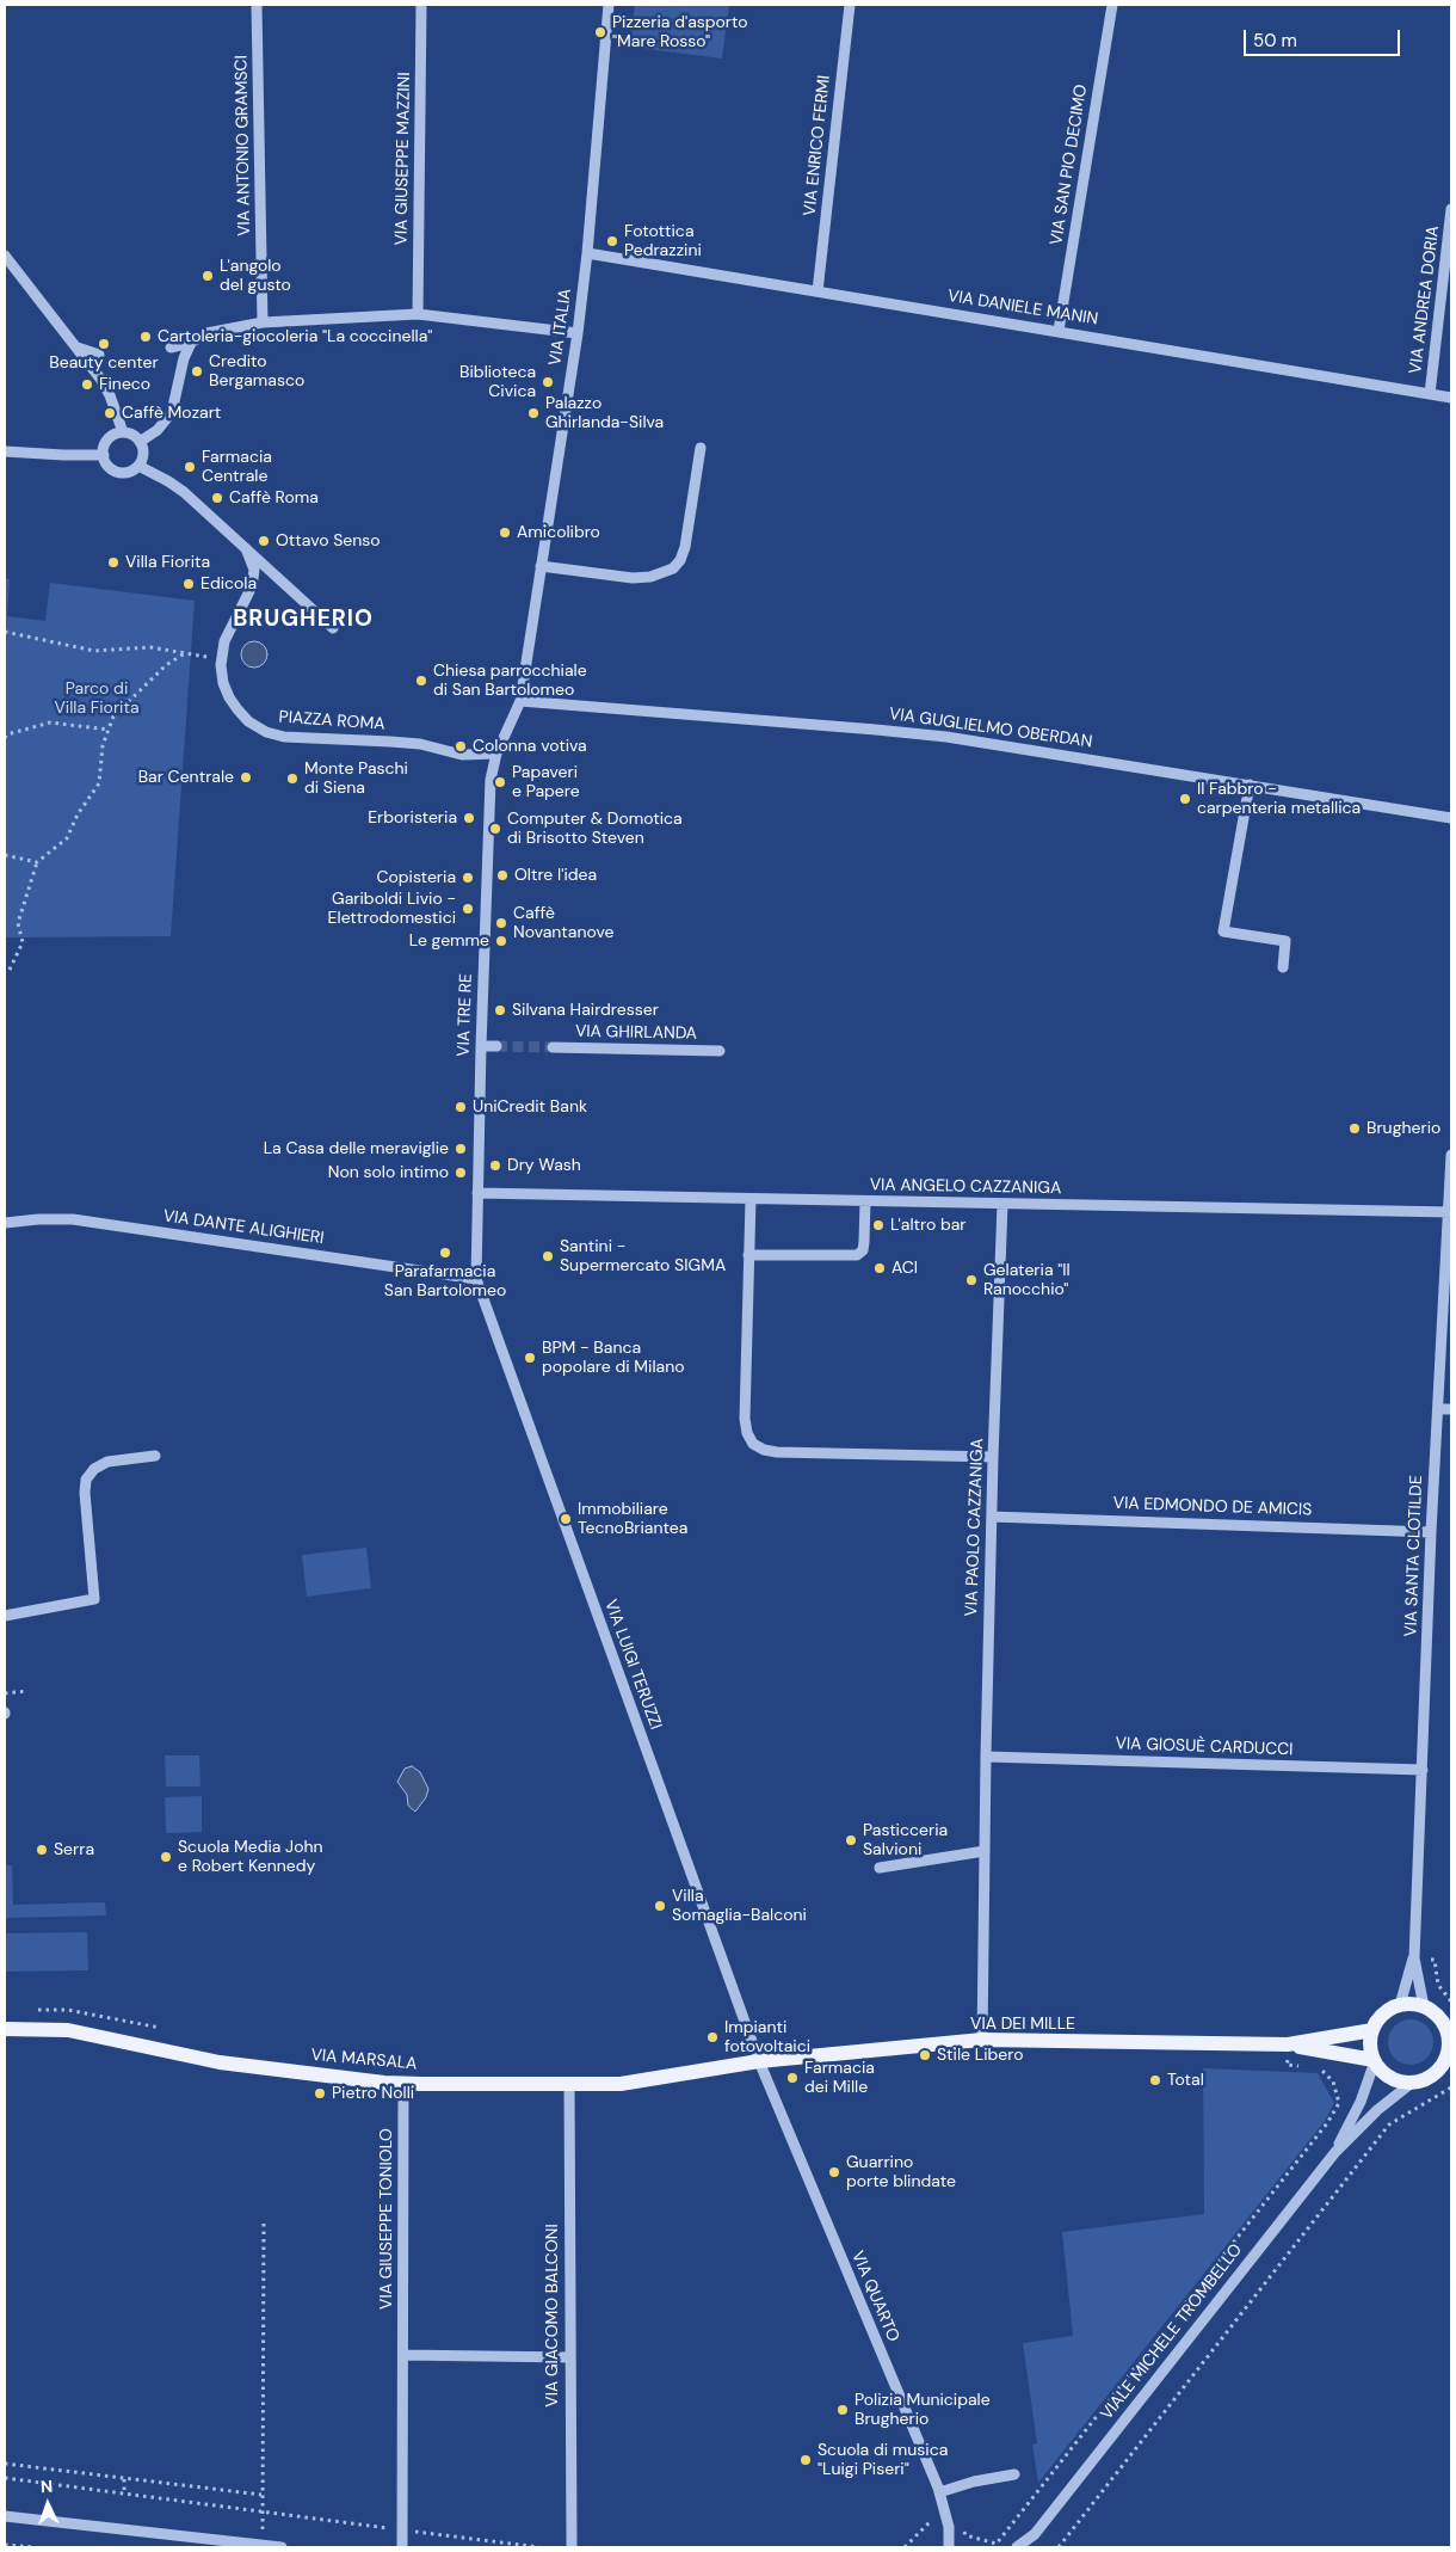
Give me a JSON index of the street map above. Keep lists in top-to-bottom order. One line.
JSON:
{"streets":{"main road":["VIA DEI MILLE","VIA MARSALA"],"street":["VIA ANTONIO GRAMSCI","VIA ENRICO FERMI","VIA GIUSEPPE MAZZINI","VIA SAN PIO DECIMO","VIA ANDREA DORIA","VIA DANIELE MANIN","VIA ITALIA","PIAZZA ROMA","VIA GUGLIELMO OBERDAN","VIA TRE RE","VIA GHIRLANDA","VIA ANGELO CAZZANIGA","VIA DANTE ALIGHIERI","VIA EDMONDO DE AMICIS","VIA PAOLO CAZZANIGA","VIA SANTA CLOTILDE","VIA LUIGI TERUZZI","VIA GIOSUÈ CARDUCCI","VIA GIUSEPPE TONIOLO","VIA QUARTO","VIA GIACOMO BALCONI","VIALE MICHELE TROMBELLO"]},"crossings":[["VIA ENRICO FERMI","VIA DANIELE MANIN"],["VIA SAN PIO DECIMO","VIA DANIELE MANIN"],["VIA ANDREA DORIA","VIA DANIELE MANIN"],["VIA DANIELE MANIN","VIA ITALIA"],["VIA ITALIA","PIAZZA ROMA"],["VIA ITALIA","VIA GUGLIELMO OBERDAN"],["VIA ITALIA","VIA TRE RE"],["PIAZZA ROMA","VIA TRE RE"],["VIA TRE RE","VIA ANGELO CAZZANIGA"],["VIA TRE RE","VIA DANTE ALIGHIERI"],["VIA TRE RE","VIA LUIGI TERUZZI"],["VIA ANGELO CAZZANIGA","VIA PAOLO CAZZANIGA"],["VIA ANGELO CAZZANIGA","VIA SANTA CLOTILDE"],["VIA DANTE ALIGHIERI","VIA LUIGI TERUZZI"],["VIA EDMONDO DE AMICIS","VIA PAOLO CAZZANIGA"],["VIA EDMONDO DE AMICIS","VIA SANTA CLOTILDE"],["VIA PAOLO CAZZANIGA","VIA GIOSUÈ CARDUCCI"],["VIA PAOLO CAZZANIGA","VIA DEI MILLE"],["VIA SANTA CLOTILDE","VIA GIOSUÈ CARDUCCI"],["VIA SANTA CLOTILDE","VIA DEI MILLE"],["VIA SANTA CLOTILDE","VIALE MICHELE TROMBELLO"],["VIA LUIGI TERUZZI","VIA DEI MILLE"],["VIA LUIGI TERUZZI","VIA MARSALA"],["VIA LUIGI TERUZZI","VIA QUARTO"],["VIA DEI MILLE","VIA MARSALA"],["VIA DEI MILLE","VIA QUARTO"],["VIA DEI MILLE","VIALE MICHELE TROMBELLO"],["VIA MARSALA","VIA GIUSEPPE TONIOLO"],["VIA MARSALA","VIA QUARTO"],["VIA MARSALA","VIA GIACOMO BALCONI"]],"districts":["BRUGHERIO"],"parks":["Parco di Villa Fiorita"],"places":["Pizzeria d'asporto \"Mare Rosso\"","Fotottica Pedrazzini","L'angolo del gusto","Cartoleria-giocoleria \"La coccinella\"","Beauty center","Credito Bergamasco","Biblioteca Civica","Fineco","Caffè Mozart","Palazzo Ghirlanda-Silva","Farmacia Centrale","Caffè Roma","Amicolibro","Ottavo Senso","Villa Fiorita","Edicola","Chiesa parrocchiale di San Bartolomeo","Colonna votiva","Bar Centrale","Monte Paschi di Siena","Papaveri e Papere","Il Fabbro - carpenteria metallica","Erboristeria","Computer & Domotica di Brisotto Steven","Oltre l'idea","Copisteria","Gariboldi Livio - Elettrodomestici","Caffè Novantanove","Le gemme","Silvana Hairdresser","UniCredit Bank","Brugherio","La Casa delle meraviglie","Dry Wash","Non solo intimo","L'altro bar","Parafarmacia San Bartolomeo","Santini - Supermercato SIGMA","ACI","Gelateria \"Il Ranocchio\"","BPM - Banca popolare di Milano","Immobiliare TecnoBriantea","Pasticceria Salvioni","Serra","Scuola Media John e Robert Kennedy","Villa Somaglia-Balconi","Impianti fotovoltaici","Stile Libero","Farmacia dei Mille","Total","Pietro Nolli","Guarrino porte blindate","Polizia Municipale Brugherio","Scuola di musica \"Luigi Piseri\""],"scale_bar":"50 m","north":"top"}
